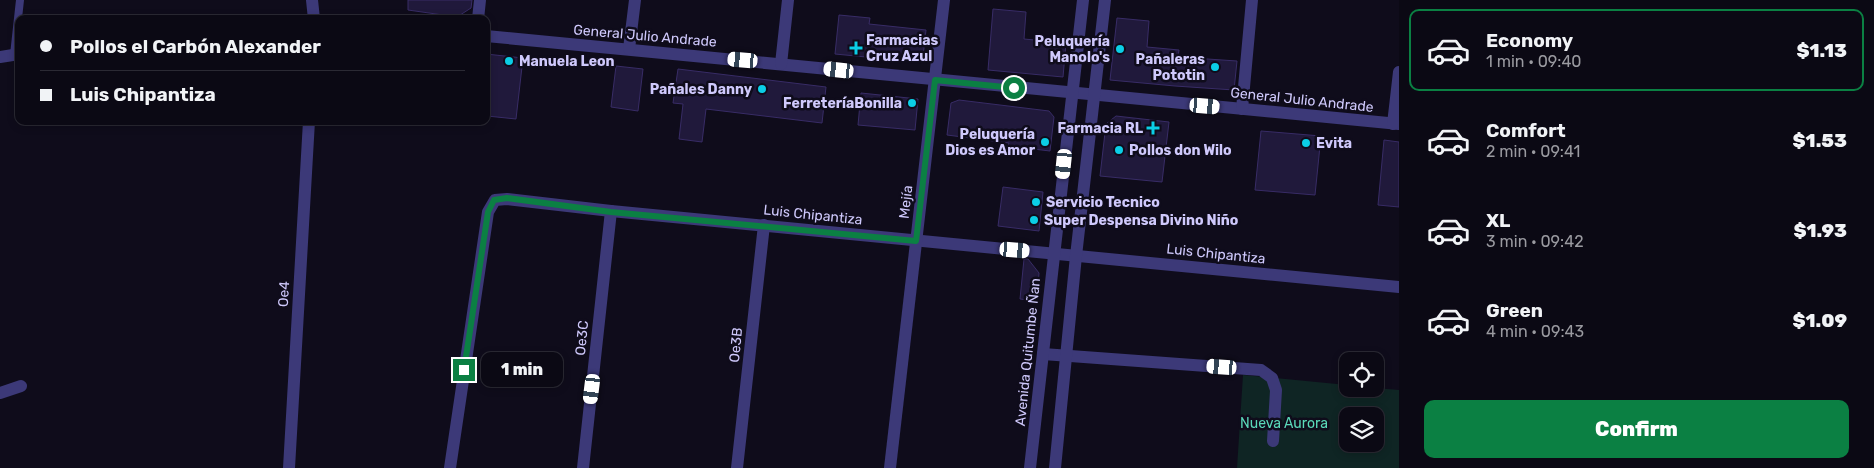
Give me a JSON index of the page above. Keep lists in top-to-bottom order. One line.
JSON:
{"streets":{"street":["General Julio Andrade","Mejía","Luis Chipantiza","Oe4","Oe3C","Oe3B","Avenida Quitumbe Ñan"]},"crossings":[["General Julio Andrade","Mejía"],["General Julio Andrade","Avenida Quitumbe Ñan"],["Mejía","Luis Chipantiza"],["Luis Chipantiza","Oe3C"],["Luis Chipantiza","Oe3B"],["Luis Chipantiza","Avenida Quitumbe Ñan"]],"parks":["Nueva Aurora"],"places":{"health":["Farmacias Cruz Azul","Farmacia RL"],"other":["Peluquería Manolo's","Manuela Leon","Pañaleras Pototin","Pañales Danny","FerreteríaBonilla","Peluquería Dios es Amor","Evita","Pollos don Wilo","Servicio Tecnico","Super Despensa Divino Niño"]},"page":{"list":[{"name":"Economy","note":"1 min · 09:40","value":"$1.13"},{"name":"Comfort","note":"2 min · 09:41","value":"$1.53"},{"name":"XL","note":"3 min · 09:42","value":"$1.93"},{"name":"Green","note":"4 min · 09:43","value":"$1.09"}],"banner":["Pollos el Carbón Alexander","Luis Chipantiza"],"bubble":"1 min","buttons":"Confirm"}}
